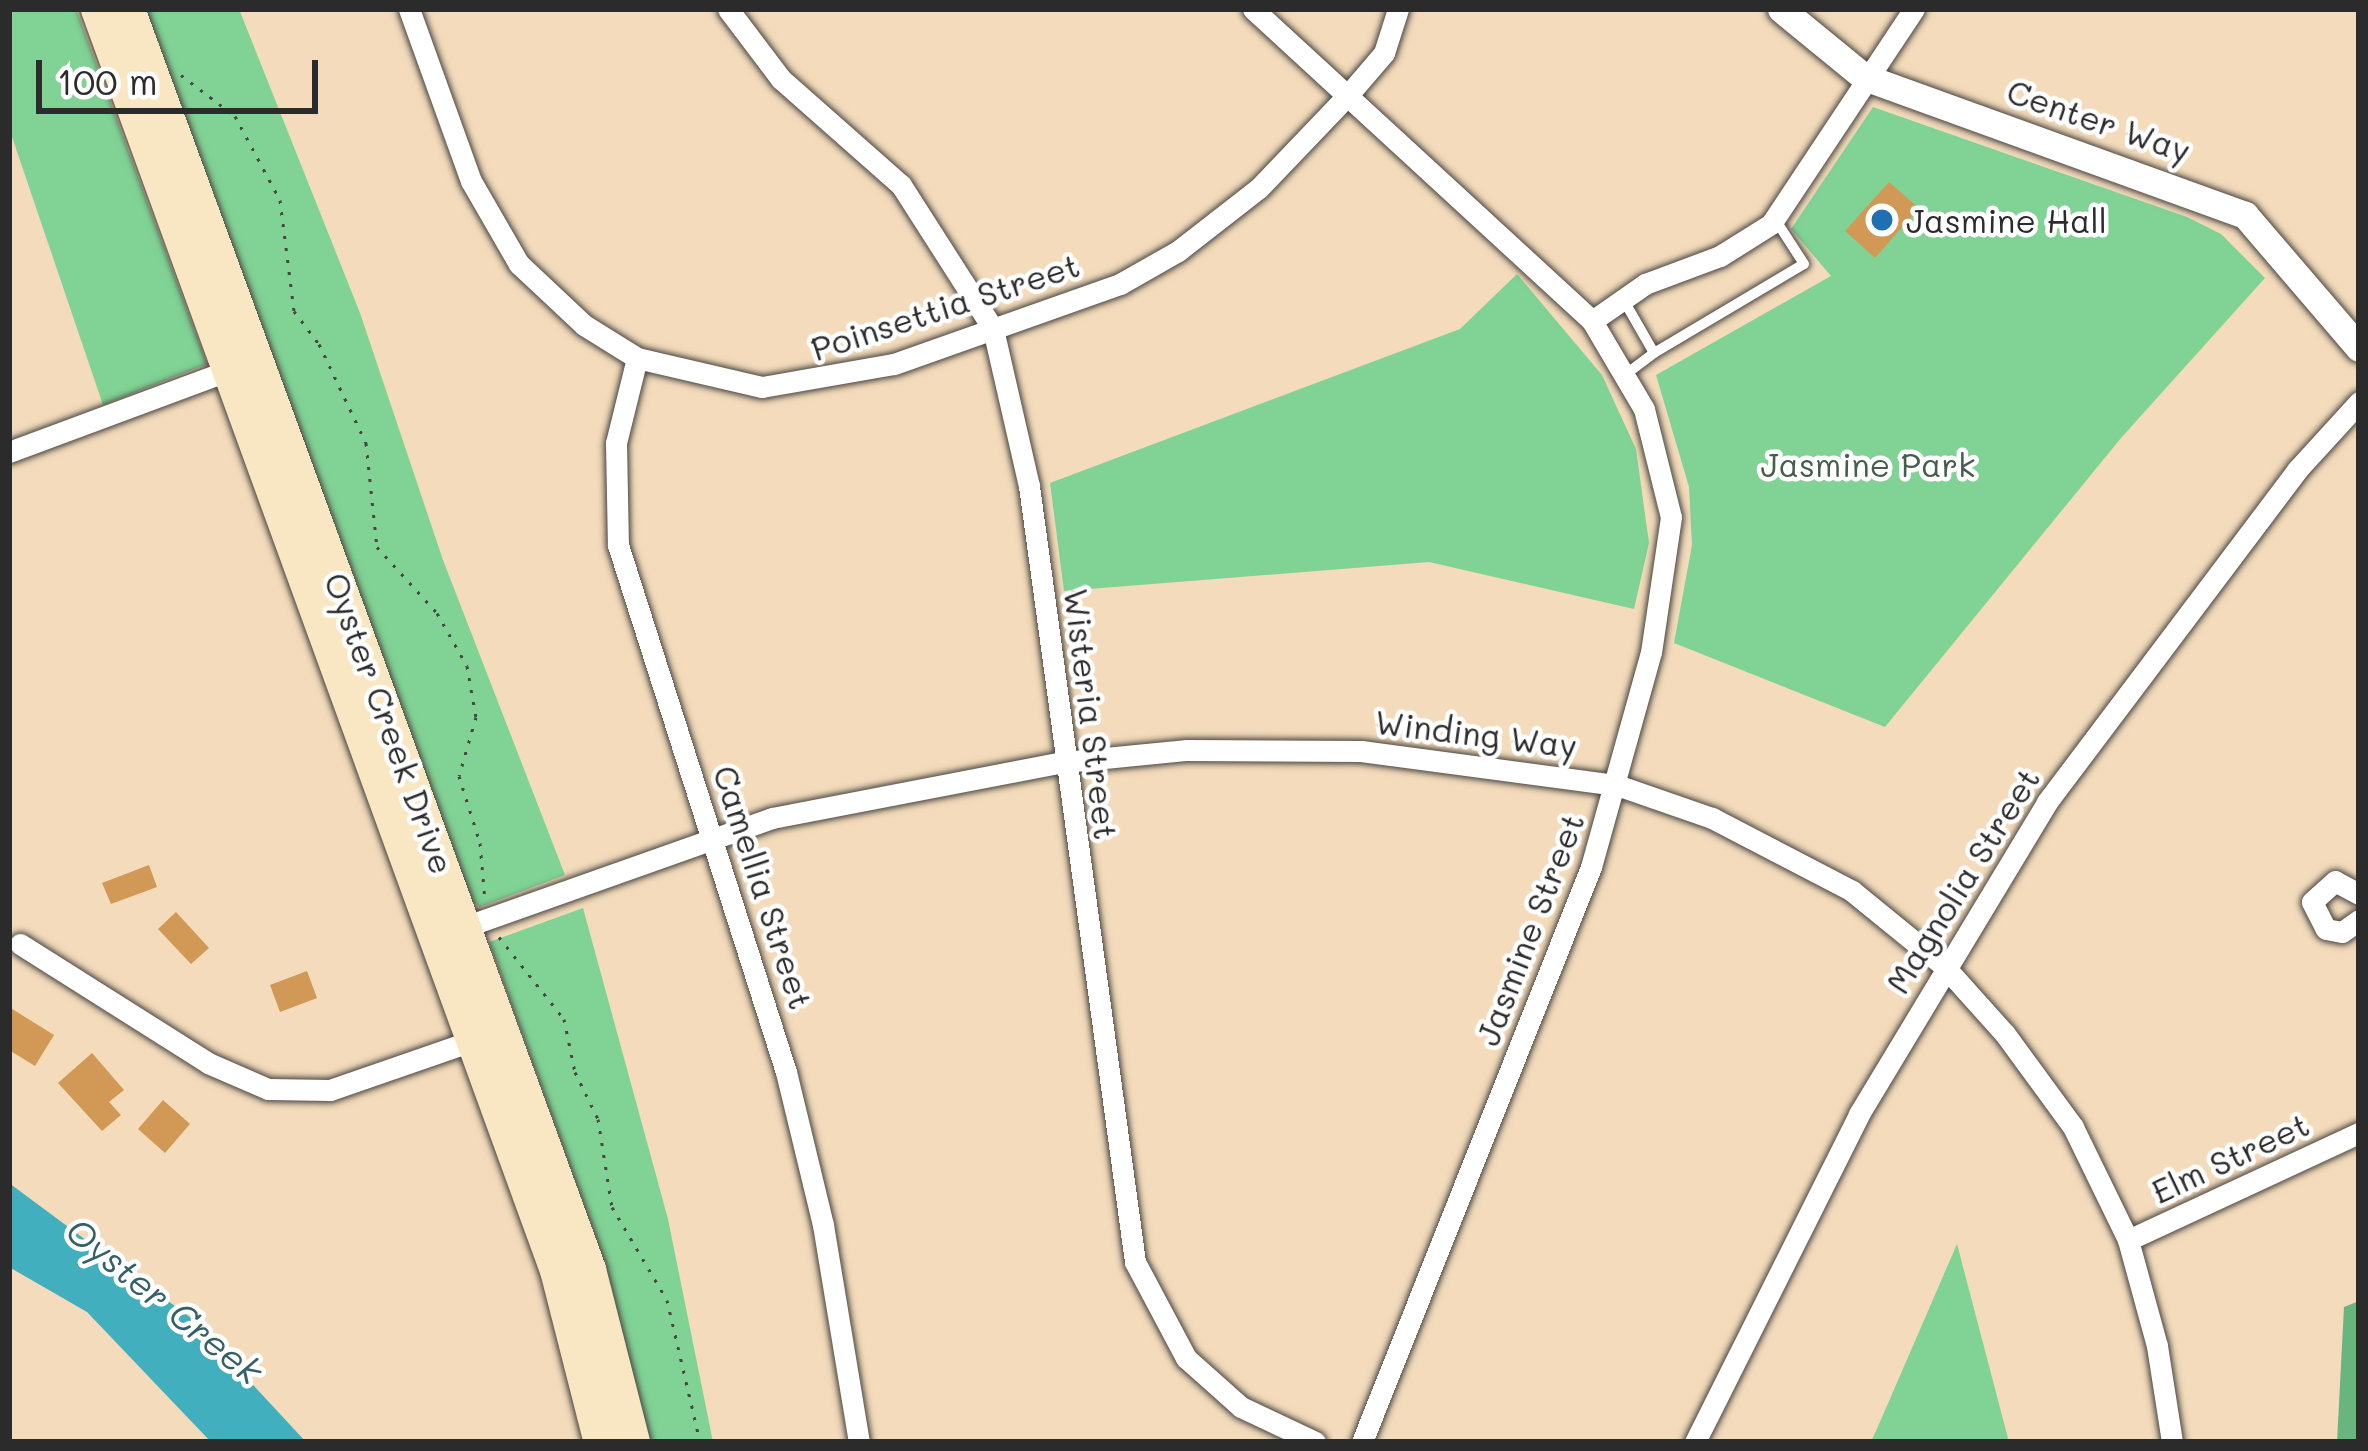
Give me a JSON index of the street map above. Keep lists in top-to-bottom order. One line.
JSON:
{"streets":{"main road":["Oyster Creek Drive"],"street":["Center Way","Poinsettia Street","Wisteria Street","Winding Way","Magnolia Street","Camellia Street","Jasmine Street","Elm Street"]},"crossings":[["Poinsettia Street","Wisteria Street"],["Poinsettia Street","Camellia Street"],["Poinsettia Street","Jasmine Street"],["Wisteria Street","Winding Way"],["Oyster Creek Drive","Winding Way"],["Winding Way","Magnolia Street"],["Winding Way","Camellia Street"],["Winding Way","Jasmine Street"],["Winding Way","Elm Street"]],"water":["Oyster Creek"],"parks":["Jasmine Park"],"places":["Jasmine Hall"],"scale_bar":"100 m"}
